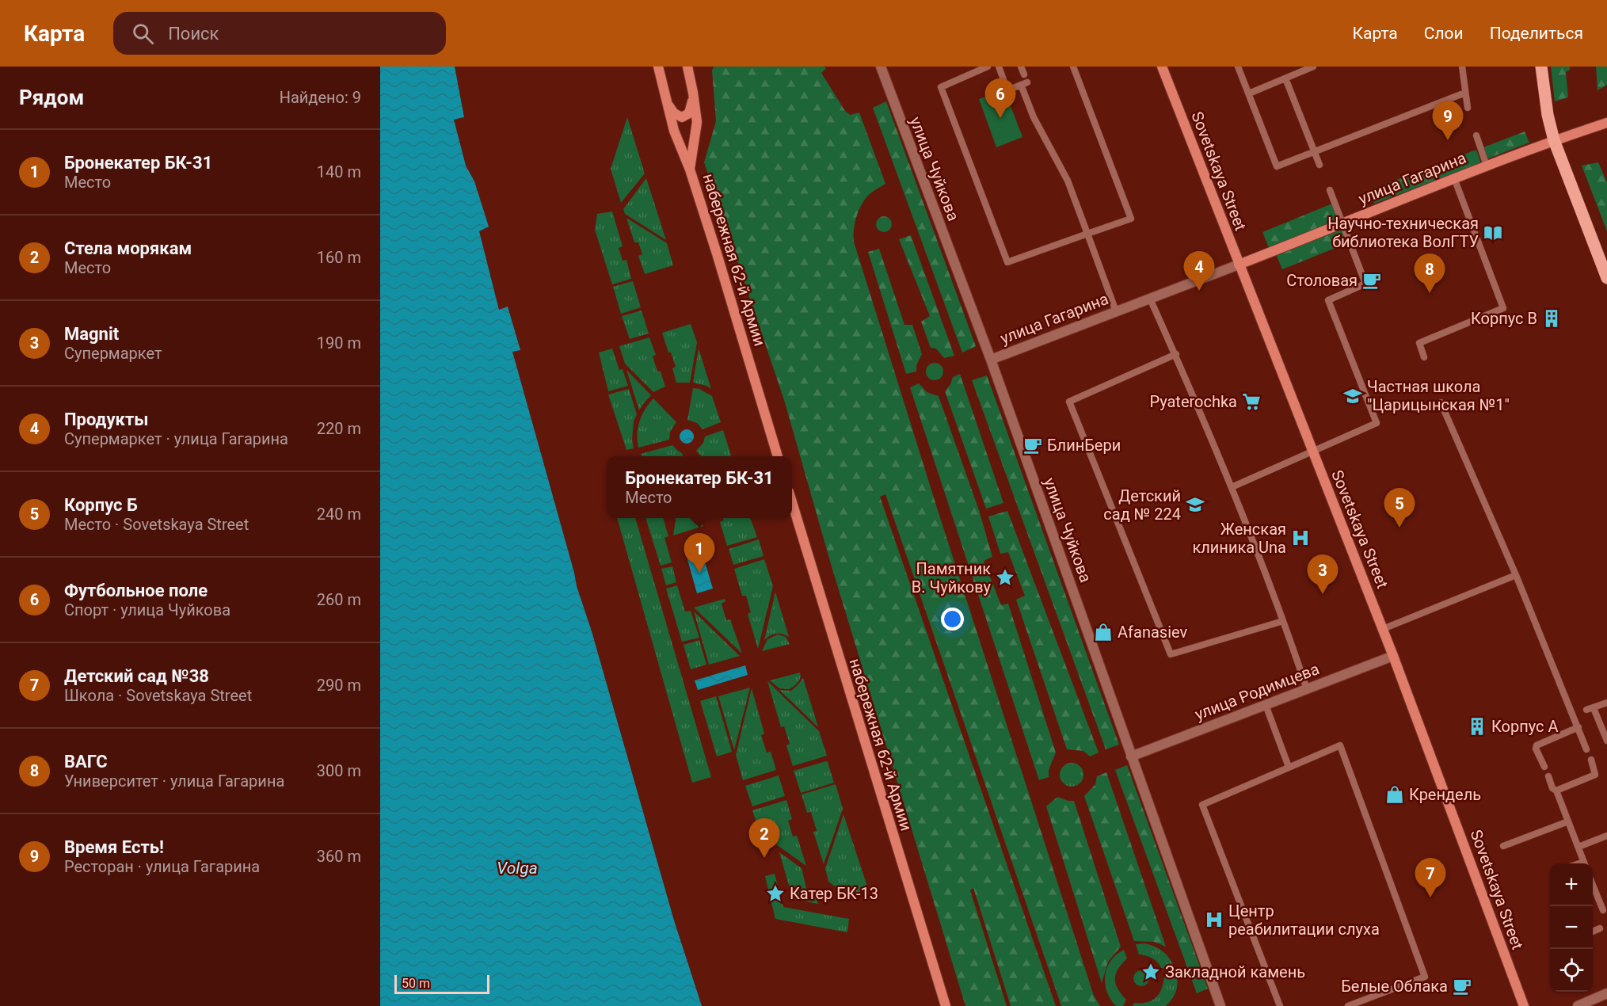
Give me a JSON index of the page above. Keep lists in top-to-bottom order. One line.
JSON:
{"streets":{"street":["улица Чуйкова","Sovetskaya Street","улица Гагарина","набережная 62-й Армии","улица Родимцева"]},"crossings":[["улица Чуйкова","улица Гагарина"],["улица Чуйкова","улица Родимцева"],["Sovetskaya Street","улица Гагарина"],["Sovetskaya Street","улица Родимцева"]],"water":["Volga"],"places":{"library":["Научно-техническая библиотека ВолГТУ"],"cafe":["Столовая","БлинБери","Белые Облака"],"building":["Корпус В","Корпус А"],"school or university":["Частная школа \"Царицынская №1\"","Детский сад № 224"],"supermarket":["Pyaterochka"],"hospital":["Женская клиника Una","Центр реабилитации слуха"],"place":["Памятник В. Чуйкову","Катер БК-13","Закладной камень"],"shop":["Afanasiev","Крендель"]},"scale_bar":"50 m","page":{"header":"Карта","search":"Поиск","nav":["Карта","Слои","Поделиться"],"heading":["Рядом","Найдено: 9"],"pins":["6","9","4","8","5","1","3","2","7"],"list":[{"mark":"1","name":"Бронекатер БК-31","note":"Место","value":"140 m"},{"mark":"2","name":"Стела морякам","note":"Место","value":"160 m"},{"mark":"3","name":"Magnit","note":"Супермаркет","value":"190 m"},{"mark":"4","name":"Продукты","note":"Супермаркет · улица Гагарина","value":"220 m"},{"mark":"5","name":"Корпус Б","note":"Место · Sovetskaya Street","value":"240 m"},{"mark":"6","name":"Футбольное поле","note":"Спорт · улица Чуйкова","value":"260 m"},{"mark":"7","name":"Детский сад №38","note":"Школа · Sovetskaya Street","value":"290 m"},{"mark":"8","name":"ВАГС","note":"Университет · улица Гагарина","value":"300 m"},{"mark":"9","name":"Время Есть!","note":"Ресторан · улица Гагарина","value":"360 m"}],"popup":["Бронекатер БК-31","Место"],"map_buttons":["+","−"],"scale":"50 m"}}
